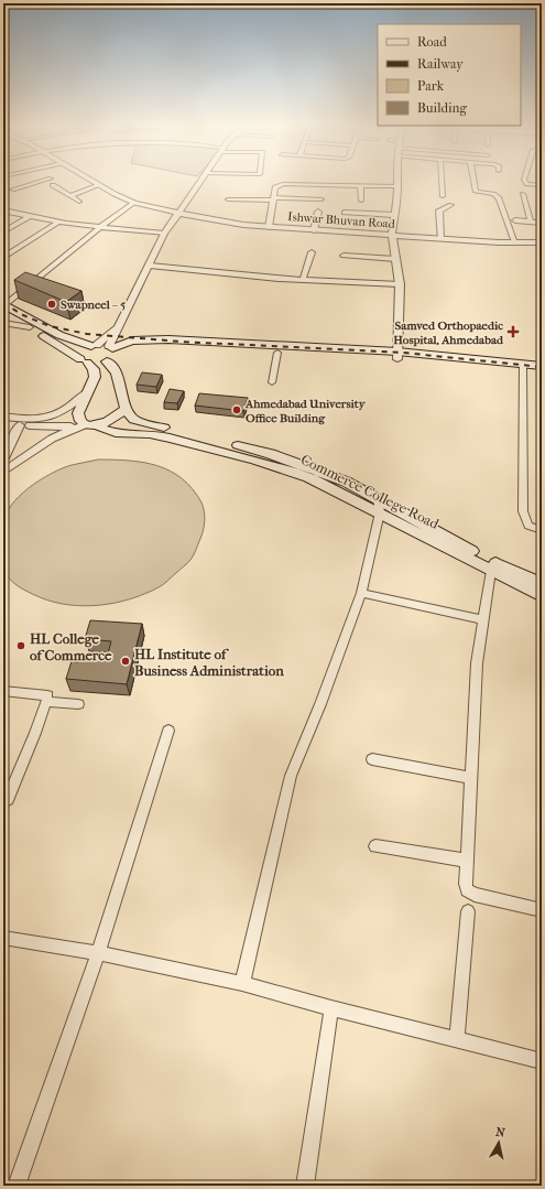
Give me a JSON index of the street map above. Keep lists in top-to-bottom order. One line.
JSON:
{"streets":{"main road":["Commerce College Road"],"street":["Ishwar Bhuvan Road"]},"places":{"other":["Swapneel – 5","Ahmedabad University Office Building","HL College of Commerce","HL Institute of Business Administration"],"health":["Samved Orthopaedic Hospital, Ahmedabad"]},"legend":["Road","Railway","Park","Building"],"north":"top"}
